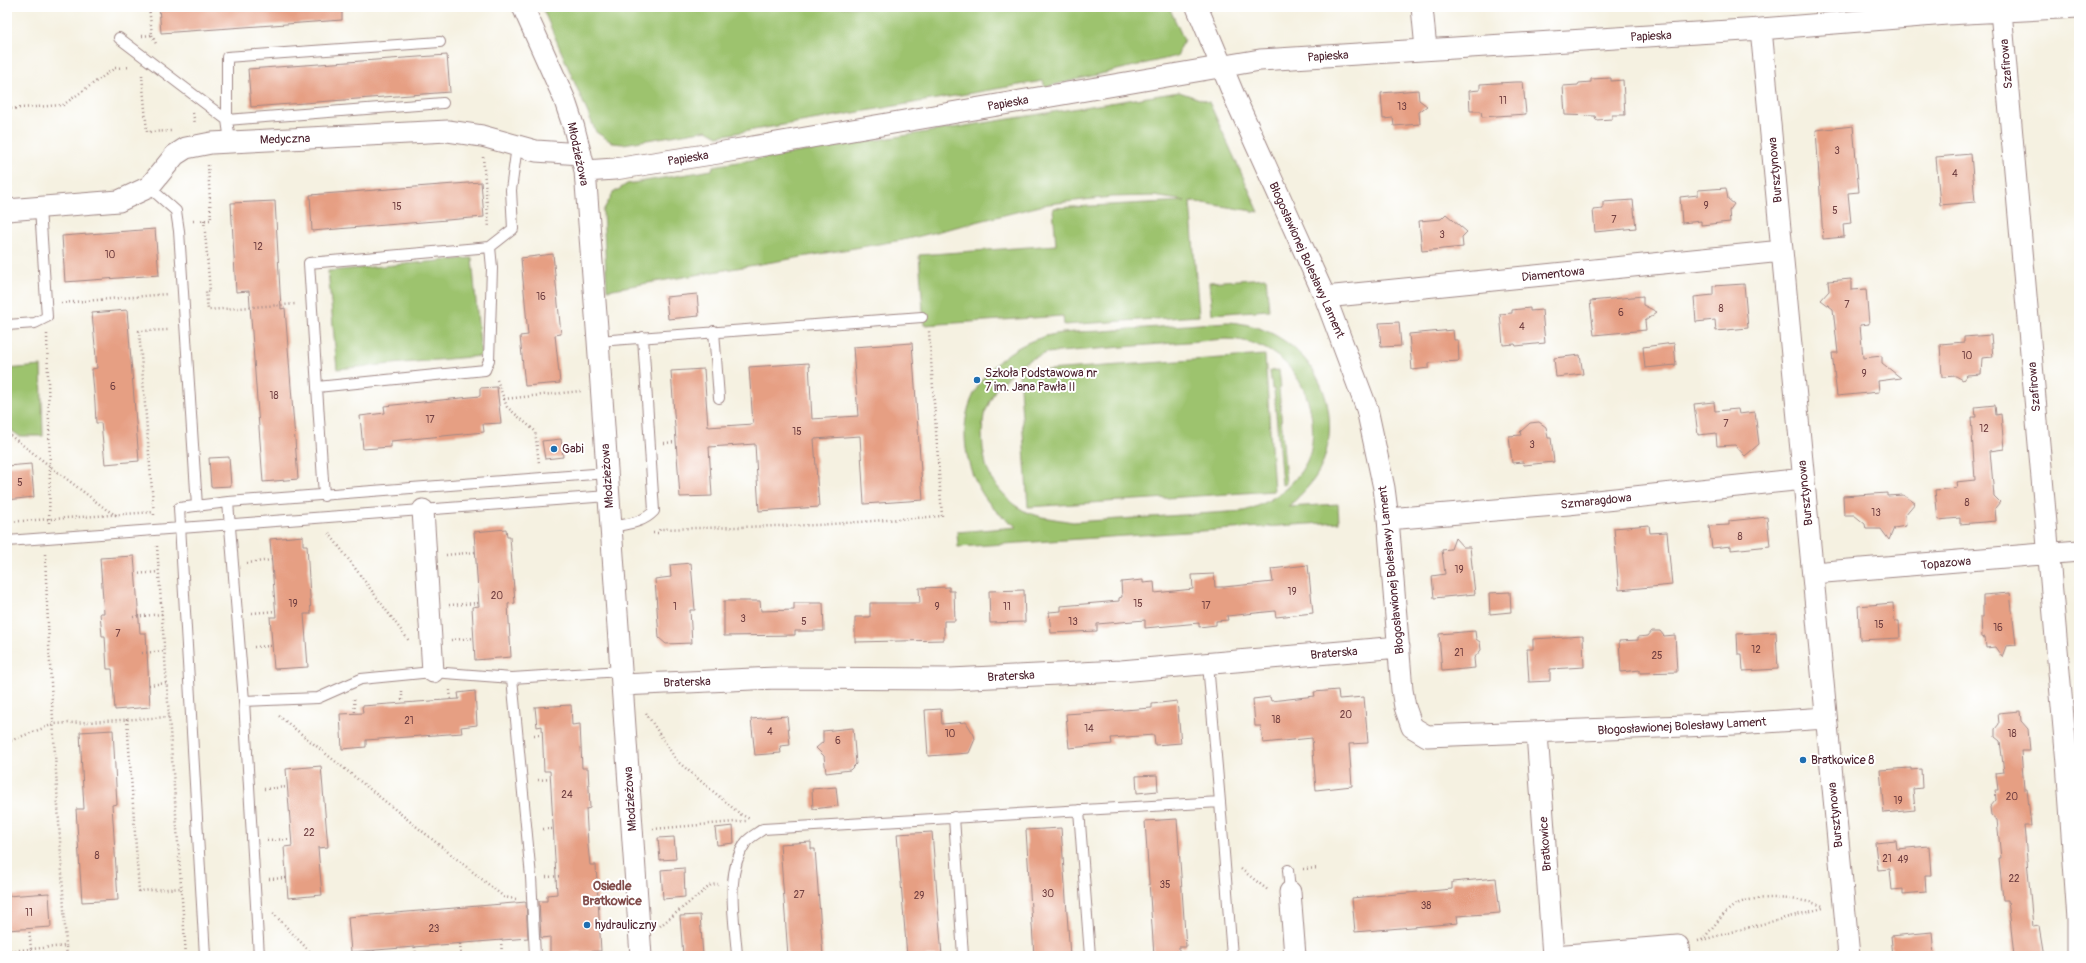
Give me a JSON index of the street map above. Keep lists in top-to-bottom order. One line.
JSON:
{"streets":{"street":["Papieska","Szafirowa","Medyczna","Młodzieżowa","Bursztynowa","Błogosławionej Bolesławy Lament","Diamentowa","Szmaragdowa","Topazowa","Braterska","Bratkowice"]},"crossings":[["Papieska","Szafirowa"],["Papieska","Medyczna"],["Papieska","Młodzieżowa"],["Papieska","Bursztynowa"],["Papieska","Błogosławionej Bolesławy Lament"],["Szafirowa","Topazowa"],["Medyczna","Młodzieżowa"],["Młodzieżowa","Braterska"],["Bursztynowa","Błogosławionej Bolesławy Lament"],["Bursztynowa","Diamentowa"],["Bursztynowa","Szmaragdowa"],["Bursztynowa","Topazowa"],["Błogosławionej Bolesławy Lament","Diamentowa"],["Błogosławionej Bolesławy Lament","Szmaragdowa"],["Błogosławionej Bolesławy Lament","Braterska"],["Błogosławionej Bolesławy Lament","Bratkowice"]],"districts":["Osiedle Bratkowice"],"places":["Szkoła Podstawowa nr 7 im. Jana Pawła II","Gabi","Bratkowice 8","hydrauliczny"],"house_numbers":["11","13","3","4","9","15","5","7","3","12","10","16","7","8","6","4","10","9","6","18","17","7","12","15","3","5","8","13","8","19","19","20","19","15","17","1","9","11","3","5","13","15","16","7","12","21","25","20","18","21","14","4","10","18","6","24","20","19","22","8","21","49","22","35","30","27","29","38","11","23"]}
